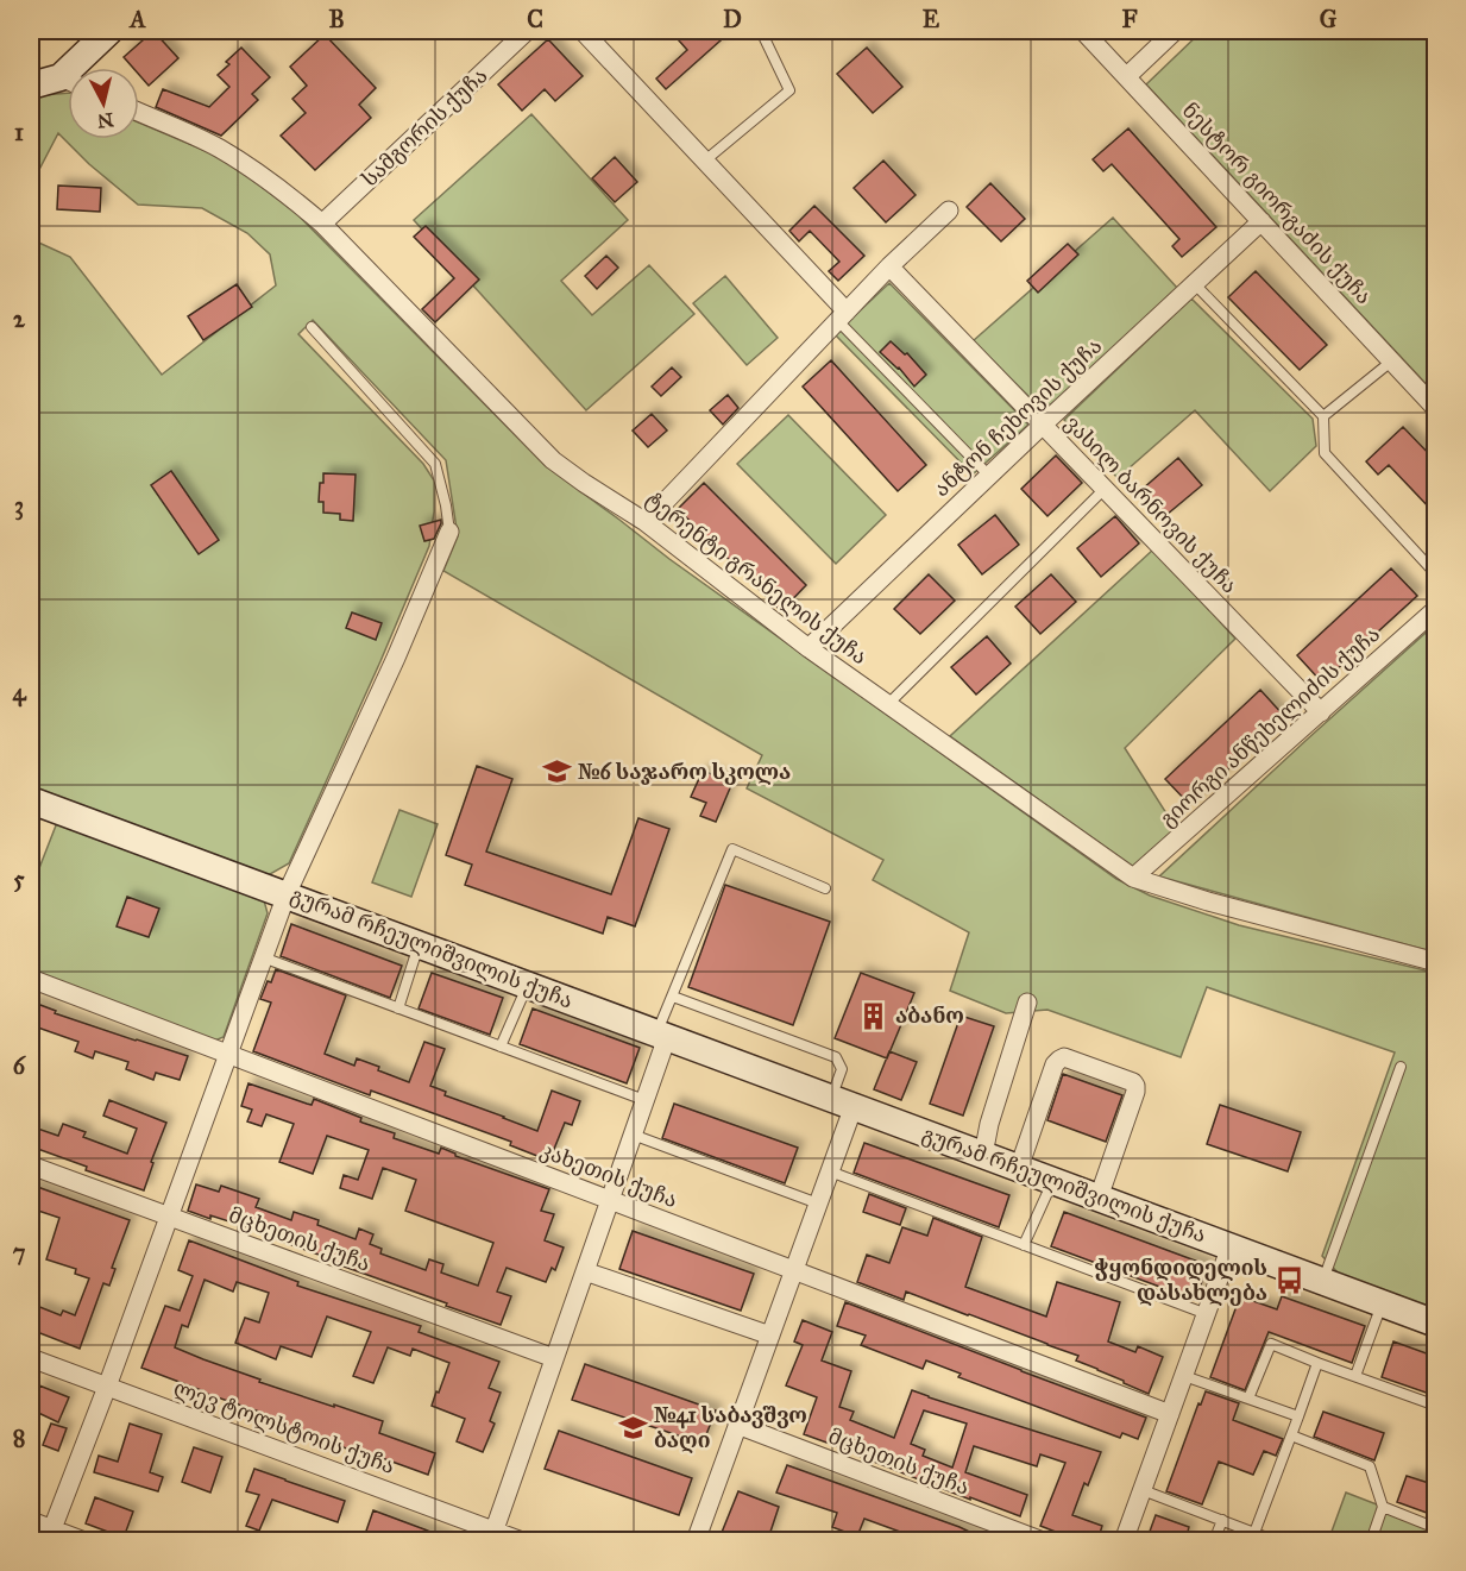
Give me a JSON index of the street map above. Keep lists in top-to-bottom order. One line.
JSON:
{"streets":{"street":["სამგორის ქუჩა","ნესტორ გიორგაძის ქუჩა","ანტონ ჩეხოვის ქუჩა","ვასილ ბარნოვის ქუჩა","ტერენტი გრანელის ქუჩა","გიორგი ანწეხელიძის ქუჩა","გურამ რჩეულიშვილის ქუჩა","კახეთის ქუჩა","მცხეთის ქუჩა","ლევ ტოლსტოის ქუჩა"]},"crossings":[["სამგორის ქუჩა","ტერენტი გრანელის ქუჩა"],["ნესტორ გიორგაძის ქუჩა","ანტონ ჩეხოვის ქუჩა"],["ანტონ ჩეხოვის ქუჩა","ვასილ ბარნოვის ქუჩა"],["ანტონ ჩეხოვის ქუჩა","ტერენტი გრანელის ქუჩა"],["ვასილ ბარნოვის ქუჩა","გიორგი ანწეხელიძის ქუჩა"],["ტერენტი გრანელის ქუჩა","გიორგი ანწეხელიძის ქუჩა"]],"places":{"school or university":["№6 საჯარო სკოლა","№41 საბავშვო ბაღი"],"building":["აბანო"],"bus stop":["ჭყონდიდელის დასახლება"]},"north":"bottom","grid":{"columns":["A","B","C","D","E","F","G"],"rows":["1","2","3","4","5","6","7","8"]}}
